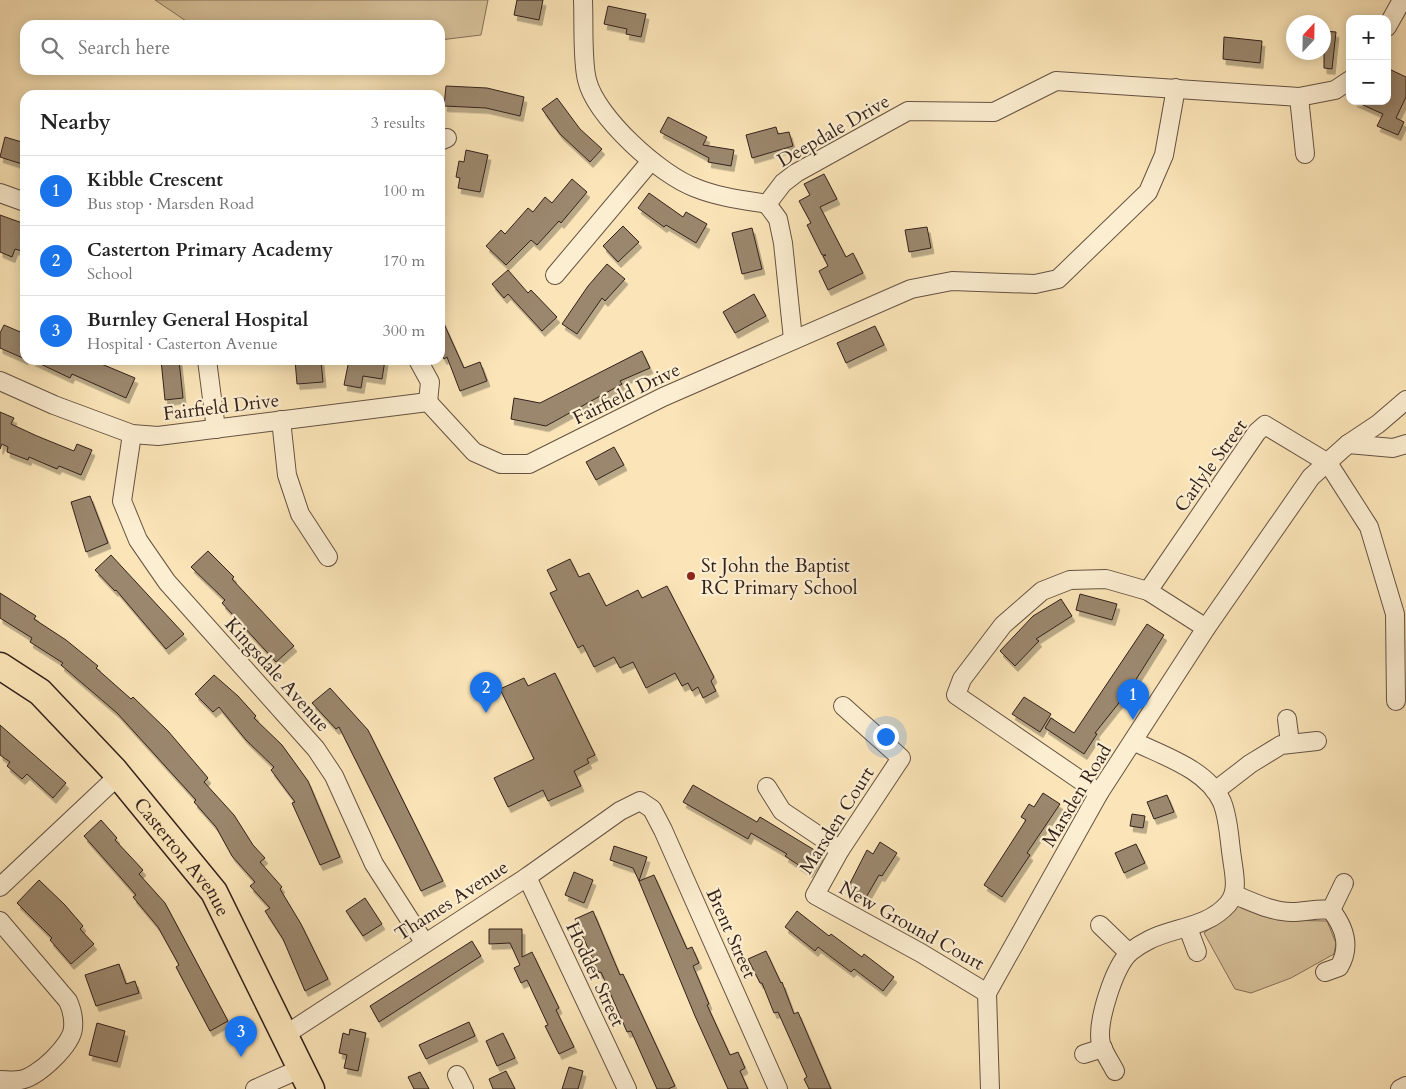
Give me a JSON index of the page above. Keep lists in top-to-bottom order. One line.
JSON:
{"streets":{"highway":["Casterton Avenue"],"street":["Deepdale Drive","Fairfield Drive","Carlyle Street","Kingsdale Avenue","Marsden Road","Marsden Court","Thames Avenue","New Ground Court","Brent Street","Hodder Street"]},"crossings":[["Deepdale Drive","Fairfield Drive"],["Fairfield Drive","Kingsdale Avenue"],["Carlyle Street","Marsden Road"],["Kingsdale Avenue","Thames Avenue"],["Marsden Road","New Ground Court"],["Marsden Court","New Ground Court"],["Casterton Avenue","Thames Avenue"],["Thames Avenue","Brent Street"],["Thames Avenue","Hodder Street"]],"places":["St John the Baptist RC Primary School"],"north":"top","page":{"map_buttons":["+","−"],"search":"Search here","heading":["Nearby","3 results"],"list":[{"mark":"1","name":"Kibble Crescent","note":"Bus stop · Marsden Road","value":"100 m"},{"mark":"2","name":"Casterton Primary Academy","note":"School","value":"170 m"},{"mark":"3","name":"Burnley General Hospital","note":"Hospital · Casterton Avenue","value":"300 m"}],"pins":["2","1","3"]}}
